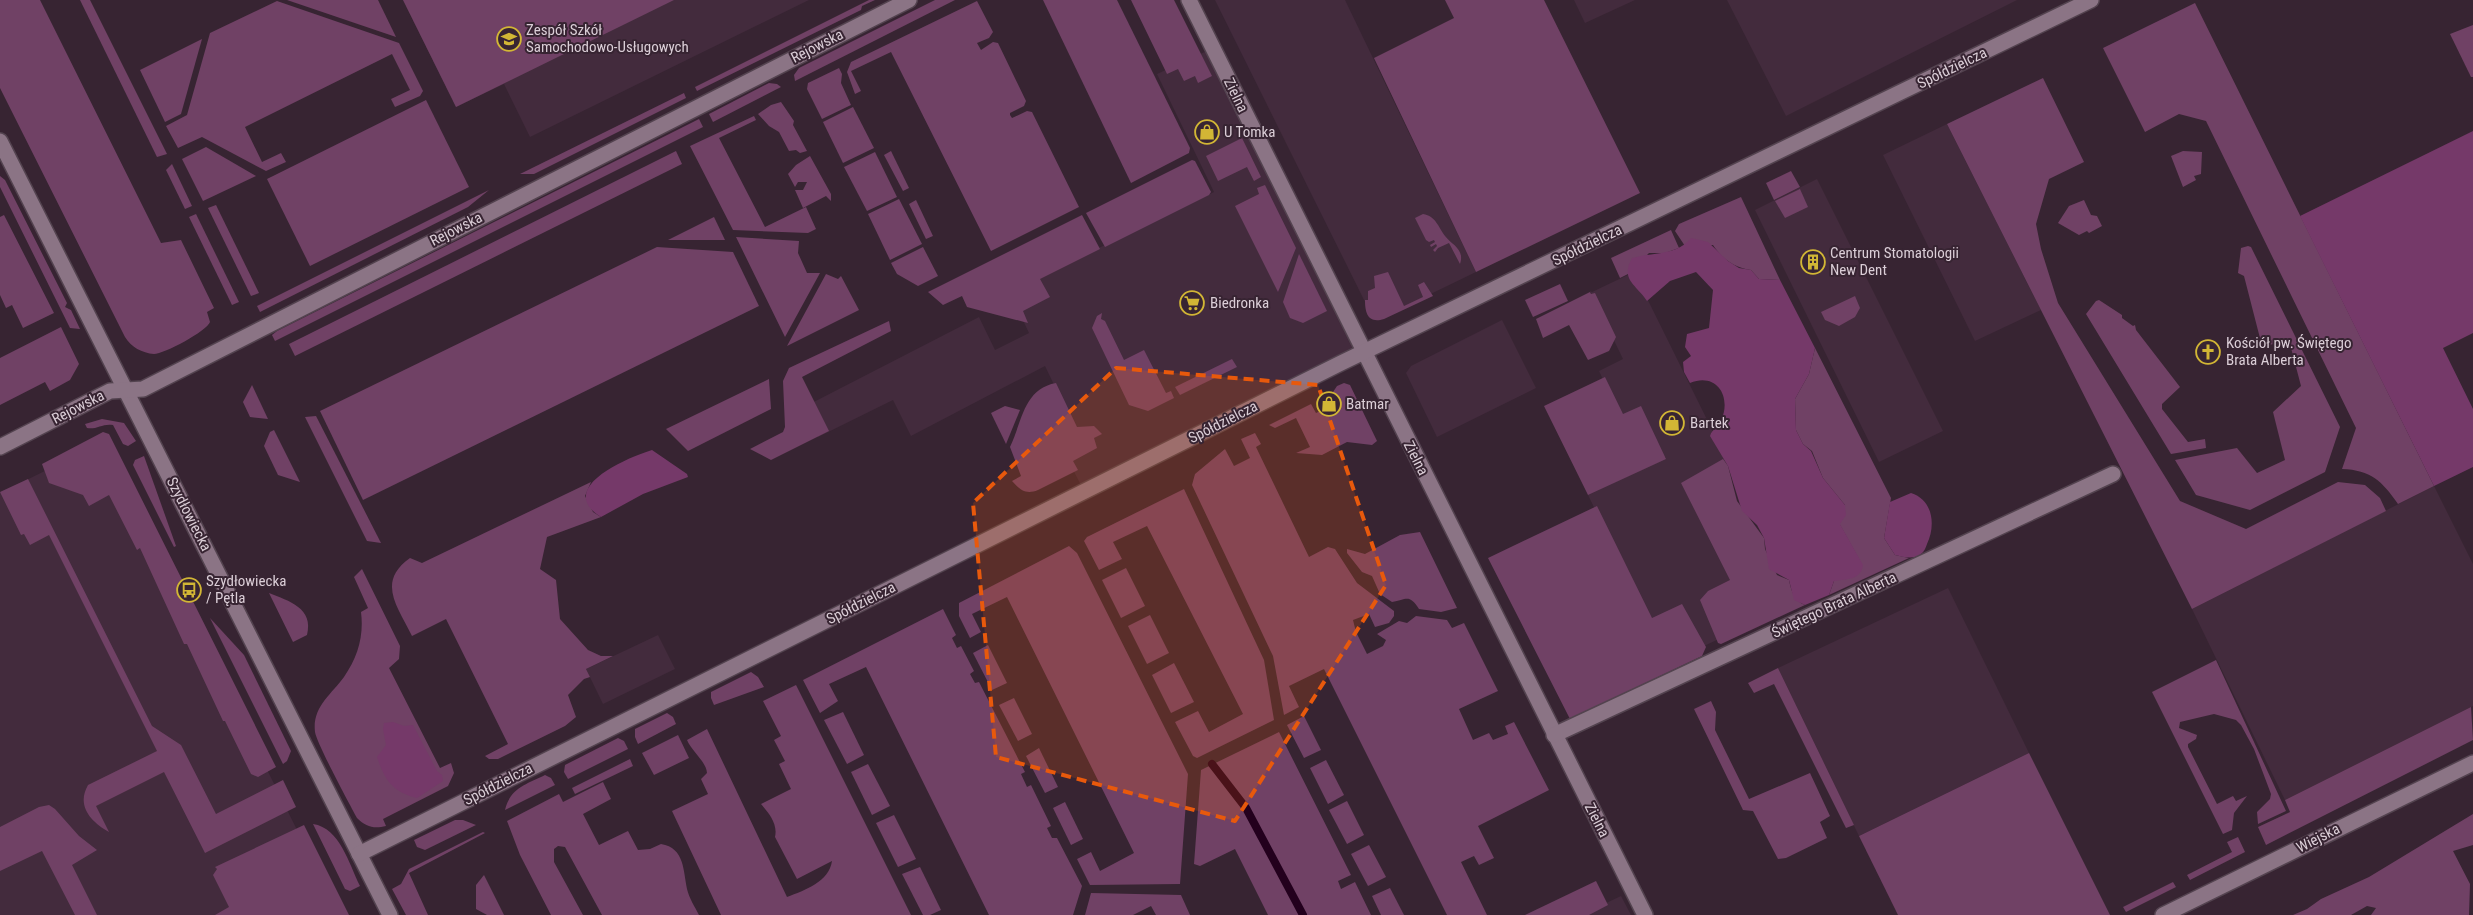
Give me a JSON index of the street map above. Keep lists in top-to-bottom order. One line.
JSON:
{"streets":{"street":["Rejowska","Spółdzielcza","Zielna","Szydłowiecka","Świętego Brata Alberta","Wiejska"]},"crossings":[["Rejowska","Szydłowiecka"],["Spółdzielcza","Zielna"],["Spółdzielcza","Szydłowiecka"],["Zielna","Świętego Brata Alberta"]],"places":{"school or university":["Zespół Szkół Samochodowo-Usługowych"],"shop":["U Tomka","Batmar","Bartek"],"building":["Centrum Stomatologii New Dent"],"supermarket":["Biedronka"],"church":["Kościół pw. Świętego Brata Alberta"],"bus stop":["Szydłowiecka / Pętla"]}}
